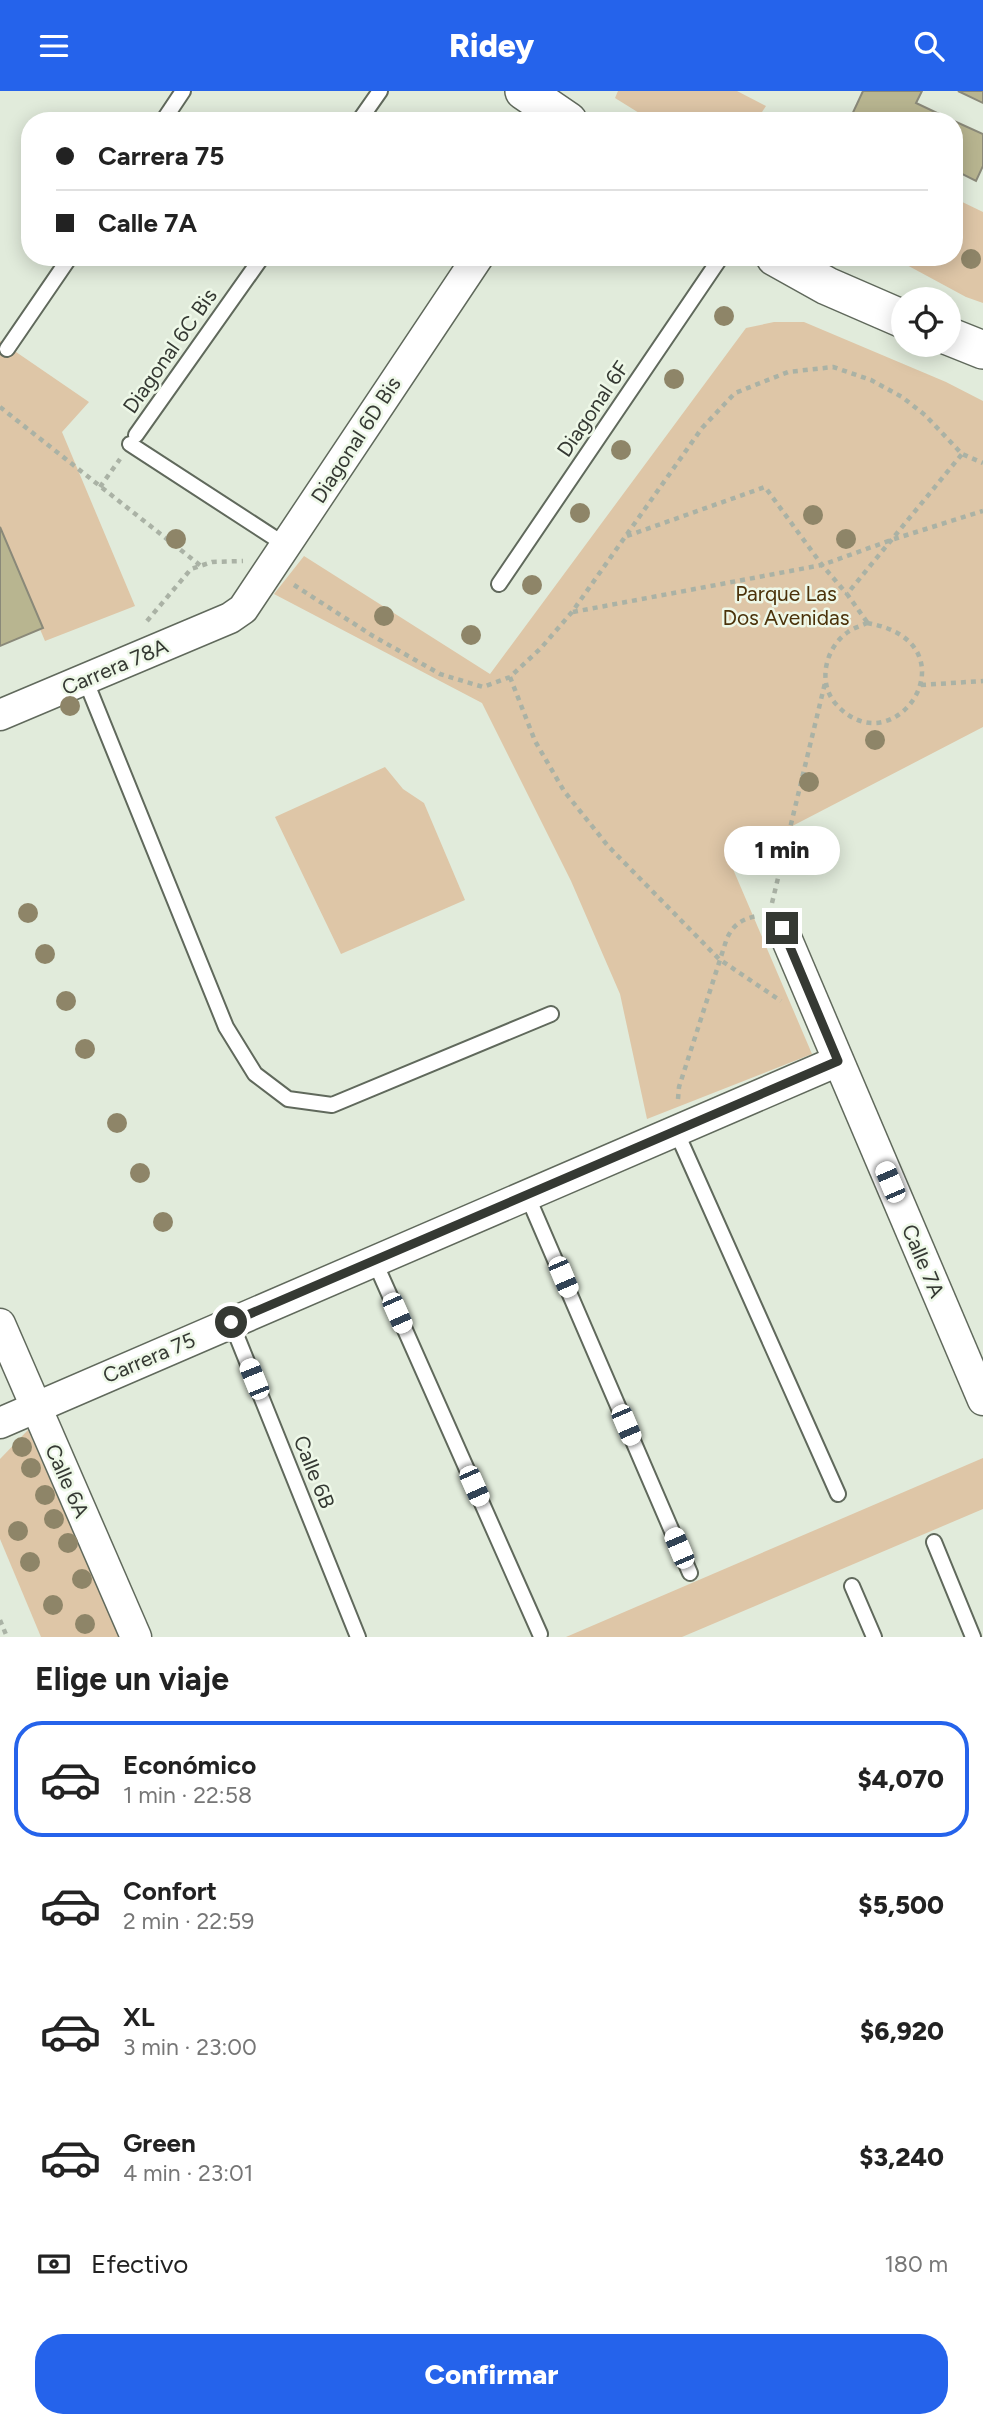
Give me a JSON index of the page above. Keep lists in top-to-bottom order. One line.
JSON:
{"streets":{"street":["Diagonal 6D Bis","Carrera 78A","Calle 7A","Carrera 75","Calle 6A"],"lane":["Diagonal 6C Bis","Diagonal 6F","Calle 6B"]},"crossings":[["Diagonal 6C Bis","Diagonal 6D Bis"],["Diagonal 6D Bis","Carrera 78A"],["Calle 7A","Carrera 75"],["Carrera 75","Calle 6B"],["Carrera 75","Calle 6A"]],"parks":["Parque Las Dos Avenidas"],"page":{"header":"Ridey","banner":["Carrera 75","Calle 7A"],"bubble":"1 min","heading":"Elige un viaje","list":[{"name":"Económico","note":"1 min · 22:58","value":"$4,070"},{"name":"Confort","note":"2 min · 22:59","value":"$5,500"},{"name":"XL","note":"3 min · 23:00","value":"$6,920"},{"name":"Green","note":"4 min · 23:01","value":"$3,240"}],"pay":["Efectivo","180 m"],"buttons":"Confirmar"}}
